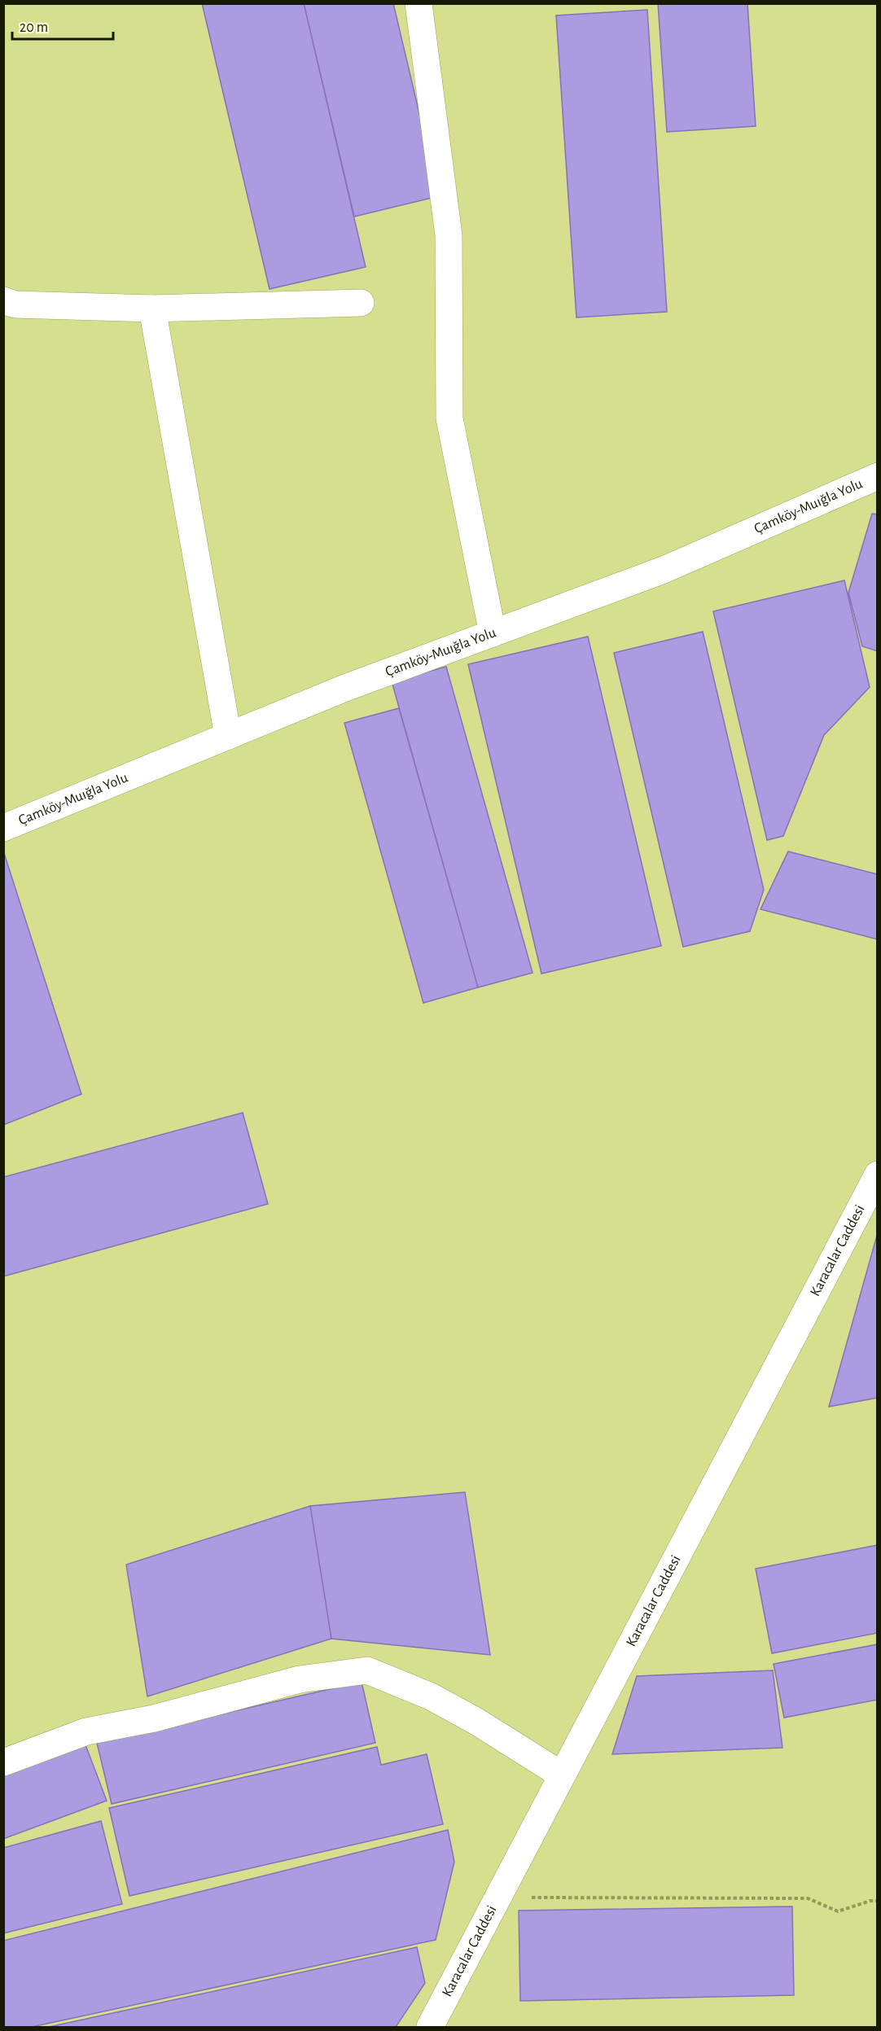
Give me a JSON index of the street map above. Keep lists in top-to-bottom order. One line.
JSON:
{"streets":{"street":["Çamköy-Muığla Yolu","Karacalar Caddesi"]},"scale_bar":"20 m"}
